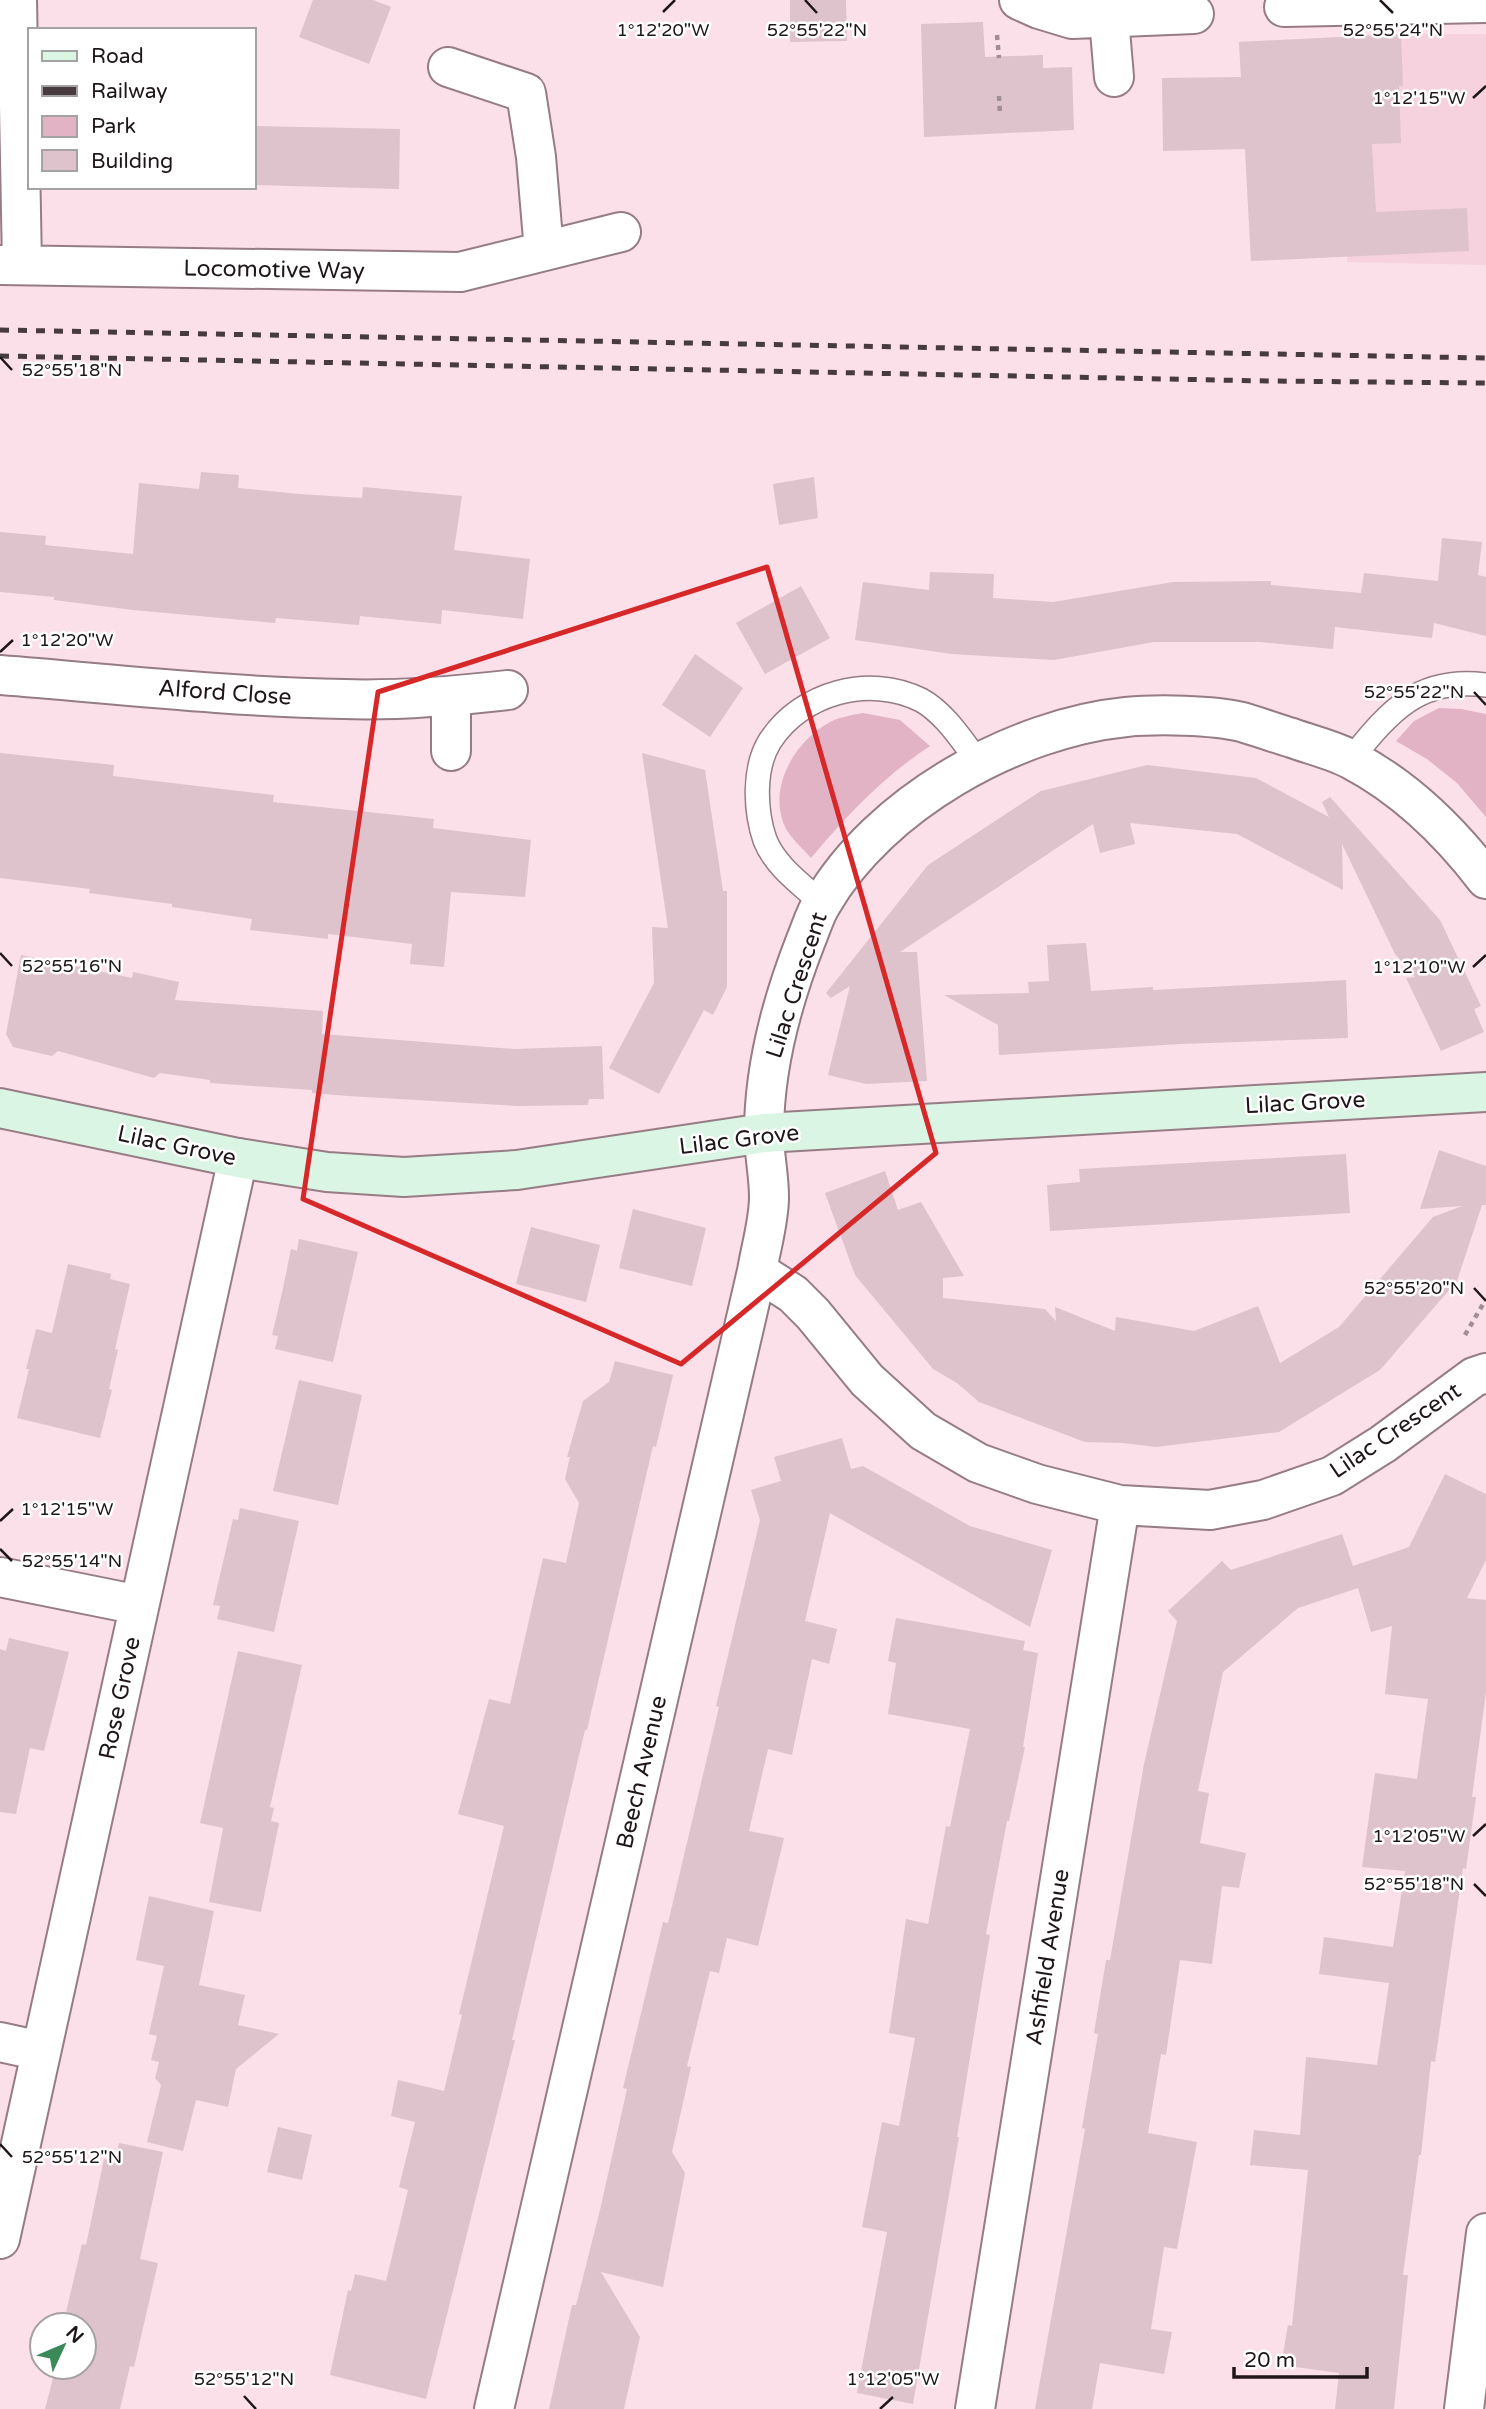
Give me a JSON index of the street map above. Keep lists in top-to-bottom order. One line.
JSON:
{"streets":{"street":["Locomotive Way","Alford Close","Lilac Crescent","Lilac Grove","Rose Grove","Beech Avenue","Ashfield Avenue"]},"crossings":[["Lilac Crescent","Lilac Grove"],["Lilac Crescent","Beech Avenue"],["Lilac Crescent","Ashfield Avenue"],["Lilac Grove","Rose Grove"],["Lilac Grove","Beech Avenue"]],"legend":["Road","Railway","Park","Building"],"scale_bar":"20 m","north":"top right","coordinates":["1°12'20\"W","52°55'22\"N","52°55'24\"N","1°12'15\"W","52°55'18\"N","52°55'16\"N","1°12'10\"W","52°55'20\"N","52°55'14\"N","1°12'05\"W","52°55'12\"N"]}
